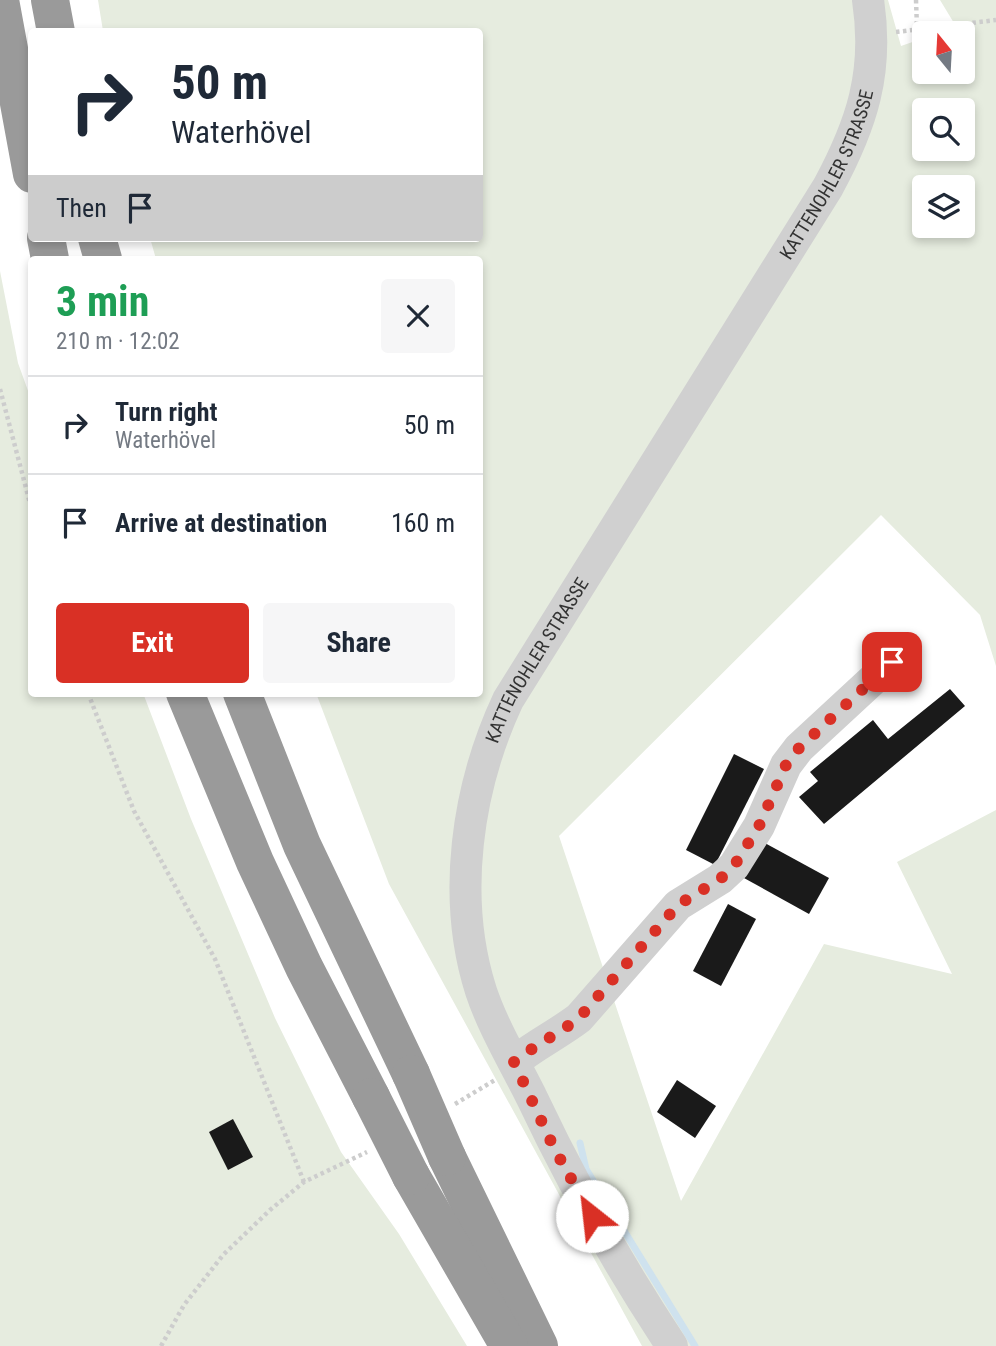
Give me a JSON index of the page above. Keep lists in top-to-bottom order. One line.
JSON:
{"streets":{"street":["KATTENOHLER STRASSE"]},"north":"top","page":{"turn":["50 m","Waterhövel"],"then":"Then","heading":["3 min","210 m · 12:02"],"list":[{"name":"Turn right","note":"Waterhövel","value":"50 m"},{"name":"Arrive at destination","value":"160 m"}],"buttons":["Exit","Share"]}}
